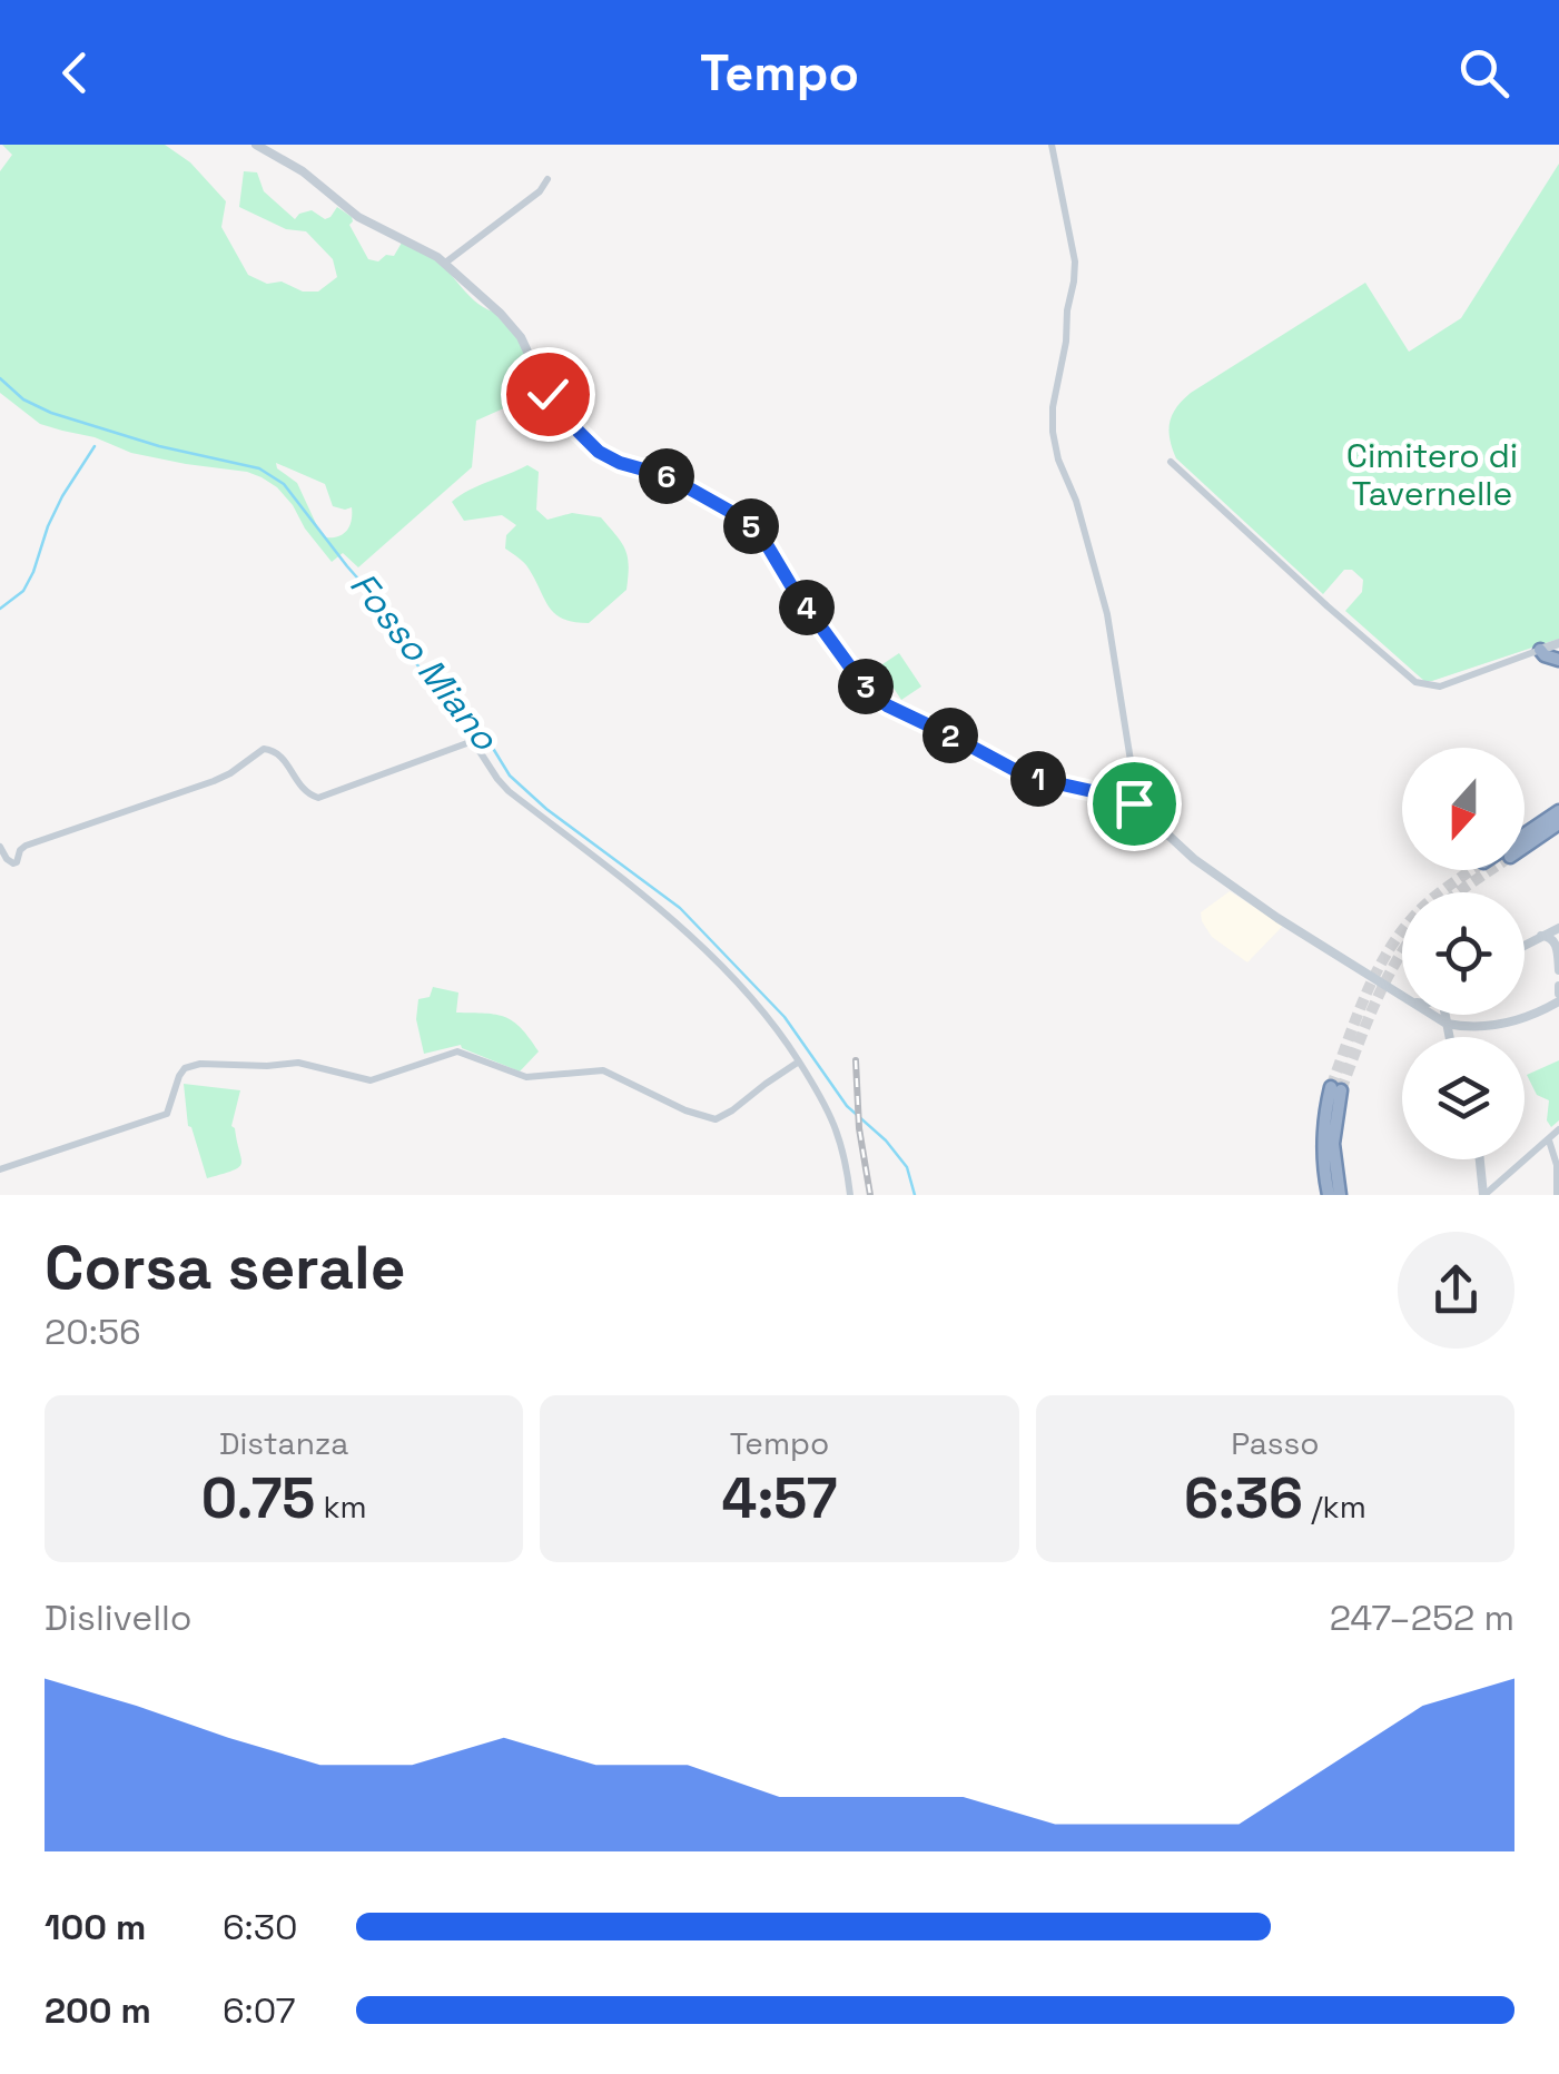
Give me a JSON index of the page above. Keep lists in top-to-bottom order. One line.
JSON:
{"water":["Fosso Miano"],"parks":["Cimitero di Tavernelle"],"north":"bottom","page":{"header":"Tempo","pins":["6","5","4","3","2","1"],"heading":["Corsa serale","20:56"],"stats":[["Distanza","0.75 km"],["Tempo","4:57"],["Passo","6:36 /km"]],"chart":["Dislivello","247–252 m"],"list":[{"name":"100 m","note":"6:30"},{"name":"200 m","note":"6:07"}]}}
